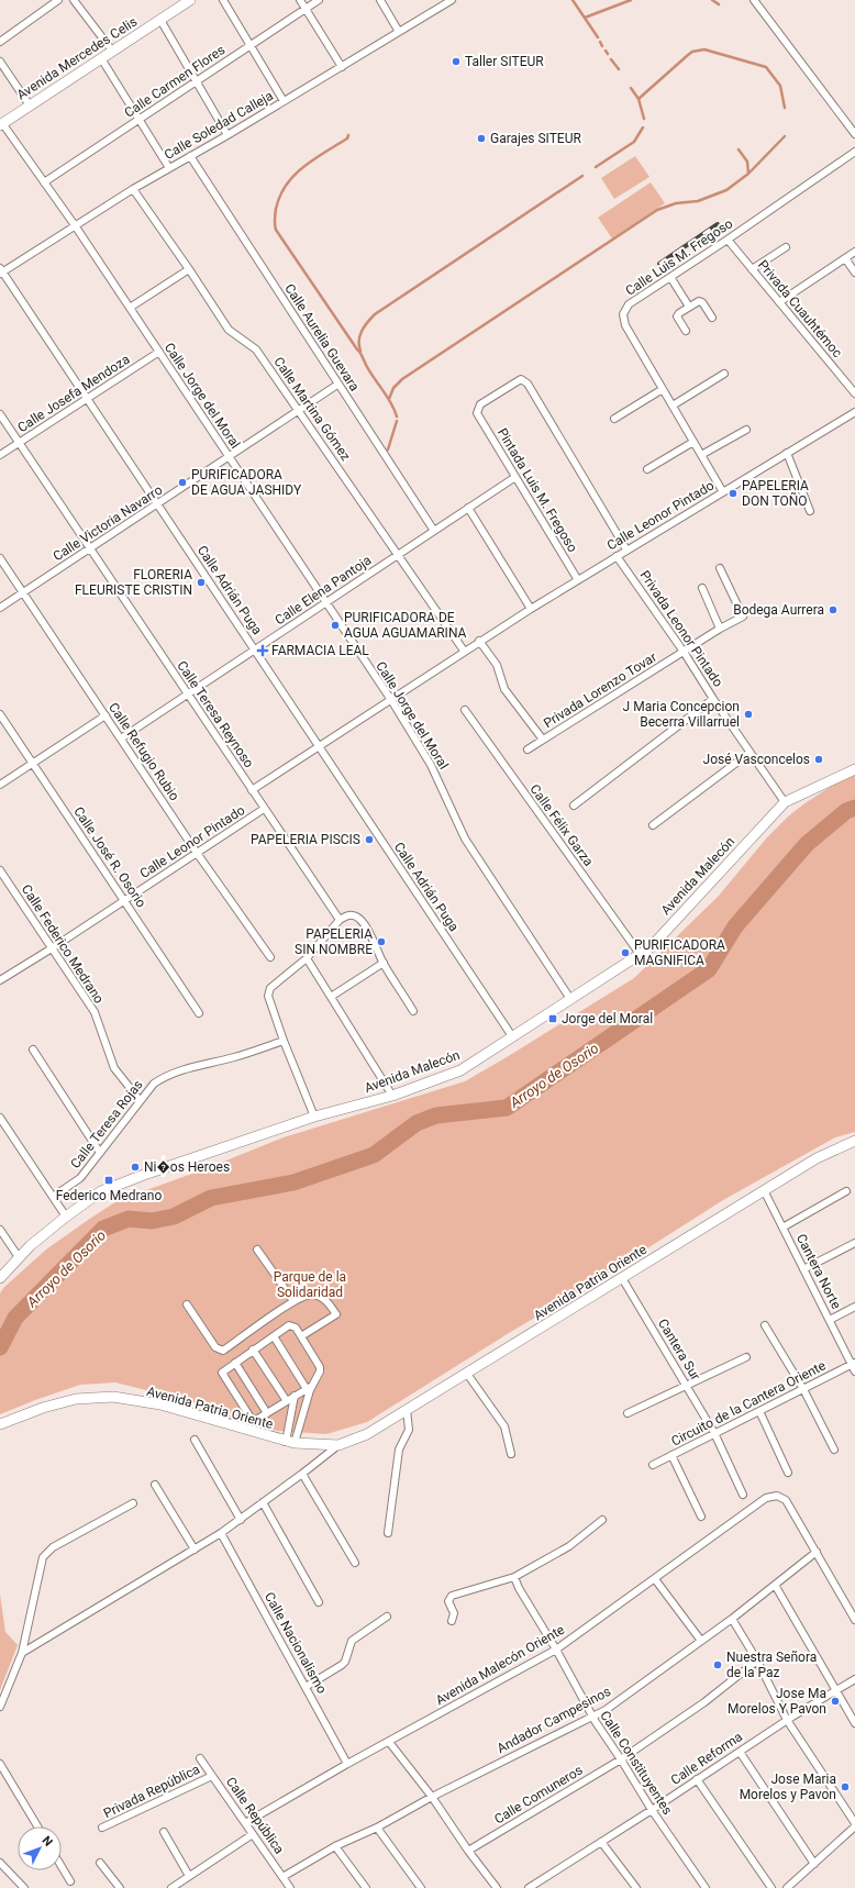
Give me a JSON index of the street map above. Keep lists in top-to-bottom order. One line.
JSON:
{"streets":{"street":["Avenida Mercedes Celis","Calle Carmen Flores","Calle Soledad Calleja","Calle Luis M. Fregoso","Privada Cuauhtémoc","Calle Aurelia Guevara","Calle Josefa Mendoza","Calle Jorge del Moral","Calle Martina Gómez","Pintada Luis M. Fregoso","Calle Leonor Pintado","Calle Victoria Navarro","Calle Adrián Puga","Calle Elena Pantoja","Privada Leonor Pintado","Privada Lorenzo Tovar","Calle Teresa Reynoso","Calle Refugio Rubio","Calle Félix Garza","Calle José R. Osorio","Avenida Malecón","Calle Federico Medrano","Calle Teresa Rojas","Cantera Norte","Avenida Patria Oriente","Cantera Sur","Circuito de la Cantera Oriente","Calle Nacionalismo","Avenida Malecón Oriente","Andador Campesinos","Calle Reforma","Calle Constituyentes","Privada República","Calle Comuneros","Calle República"]},"crossings":[["Avenida Mercedes Celis","Calle Jorge del Moral"],["Calle Carmen Flores","Calle Jorge del Moral"],["Calle Soledad Calleja","Calle Aurelia Guevara"],["Calle Soledad Calleja","Calle Jorge del Moral"],["Calle Soledad Calleja","Calle Martina Gómez"],["Calle Soledad Calleja","Calle Adrián Puga"],["Calle Luis M. Fregoso","Privada Cuauhtémoc"],["Calle Luis M. Fregoso","Calle Leonor Pintado"],["Calle Aurelia Guevara","Calle Victoria Navarro"],["Calle Aurelia Guevara","Calle Elena Pantoja"],["Calle Josefa Mendoza","Calle Jorge del Moral"],["Calle Josefa Mendoza","Calle Adrián Puga"],["Calle Josefa Mendoza","Calle Teresa Reynoso"],["Calle Jorge del Moral","Calle Leonor Pintado"],["Calle Jorge del Moral","Calle Victoria Navarro"],["Calle Jorge del Moral","Calle Elena Pantoja"],["Calle Jorge del Moral","Avenida Malecón"],["Calle Martina Gómez","Calle Leonor Pintado"],["Calle Martina Gómez","Calle Victoria Navarro"],["Calle Martina Gómez","Calle Elena Pantoja"],["Pintada Luis M. Fregoso","Calle Leonor Pintado"],["Pintada Luis M. Fregoso","Calle Elena Pantoja"],["Calle Leonor Pintado","Calle Adrián Puga"],["Calle Leonor Pintado","Privada Leonor Pintado"],["Calle Leonor Pintado","Calle Teresa Reynoso"],["Calle Leonor Pintado","Calle Refugio Rubio"],["Calle Leonor Pintado","Calle José R. Osorio"],["Calle Leonor Pintado","Calle Federico Medrano"],["Calle Victoria Navarro","Calle Adrián Puga"],["Calle Victoria Navarro","Calle Teresa Reynoso"],["Calle Victoria Navarro","Calle Refugio Rubio"],["Calle Adrián Puga","Calle Elena Pantoja"],["Calle Adrián Puga","Avenida Malecón"],["Calle Elena Pantoja","Calle Teresa Reynoso"],["Calle Elena Pantoja","Calle Refugio Rubio"],["Privada Leonor Pintado","Privada Lorenzo Tovar"],["Privada Leonor Pintado","Avenida Malecón"],["Calle Félix Garza","Avenida Malecón"],["Calle Federico Medrano","Calle Teresa Rojas"],["Cantera Norte","Avenida Patria Oriente"],["Cantera Norte","Circuito de la Cantera Oriente"],["Avenida Patria Oriente","Cantera Sur"],["Avenida Patria Oriente","Calle Nacionalismo"],["Cantera Sur","Circuito de la Cantera Oriente"],["Calle Nacionalismo","Avenida Malecón Oriente"],["Avenida Malecón Oriente","Andador Campesinos"],["Avenida Malecón Oriente","Calle Constituyentes"],["Avenida Malecón Oriente","Calle República"],["Andador Campesinos","Calle Constituyentes"],["Andador Campesinos","Calle República"],["Calle Reforma","Calle Constituyentes"],["Calle Constituyentes","Calle Comuneros"],["Privada República","Calle República"]],"water":["Arroyo de Osorio"],"parks":["Parque de la Solidaridad"],"places":{"other":["Taller SITEUR","Garajes SITEUR","PURIFICADORA DE AGUA JASHIDY","PAPELERIA DON TOÑO","FLORERIA FLEURISTE CRISTIN","Bodega Aurrera","PURIFICADORA DE AGUA AGUAMARINA","J Maria Concepcion Becerra Villarruel","José Vasconcelos","PAPELERIA PISCIS","PAPELERIA SIN NOMBRE","PURIFICADORA MAGNIFICA","Ni�os Heroes","Nuestra Señora de la Paz","Jose Ma Morelos Y Pavon","Jose Maria Morelos y Pavon"],"health":["FARMACIA LEAL"],"transit":["Jorge del Moral","Federico Medrano"]},"north":"top right"}
